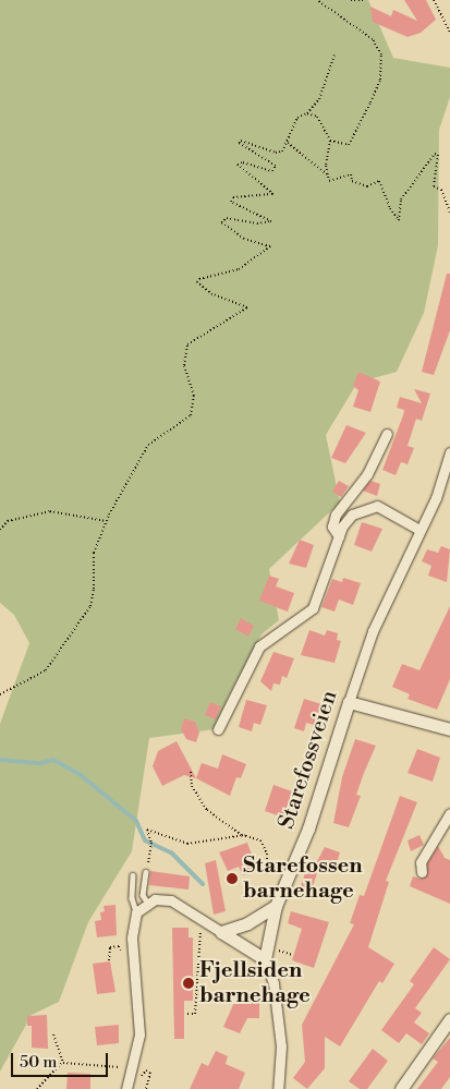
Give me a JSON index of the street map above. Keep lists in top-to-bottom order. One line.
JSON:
{"streets":{"street":["Starefossveien"]},"places":["Starefossen barnehage","Fjellsiden barnehage"],"scale_bar":"50 m"}
